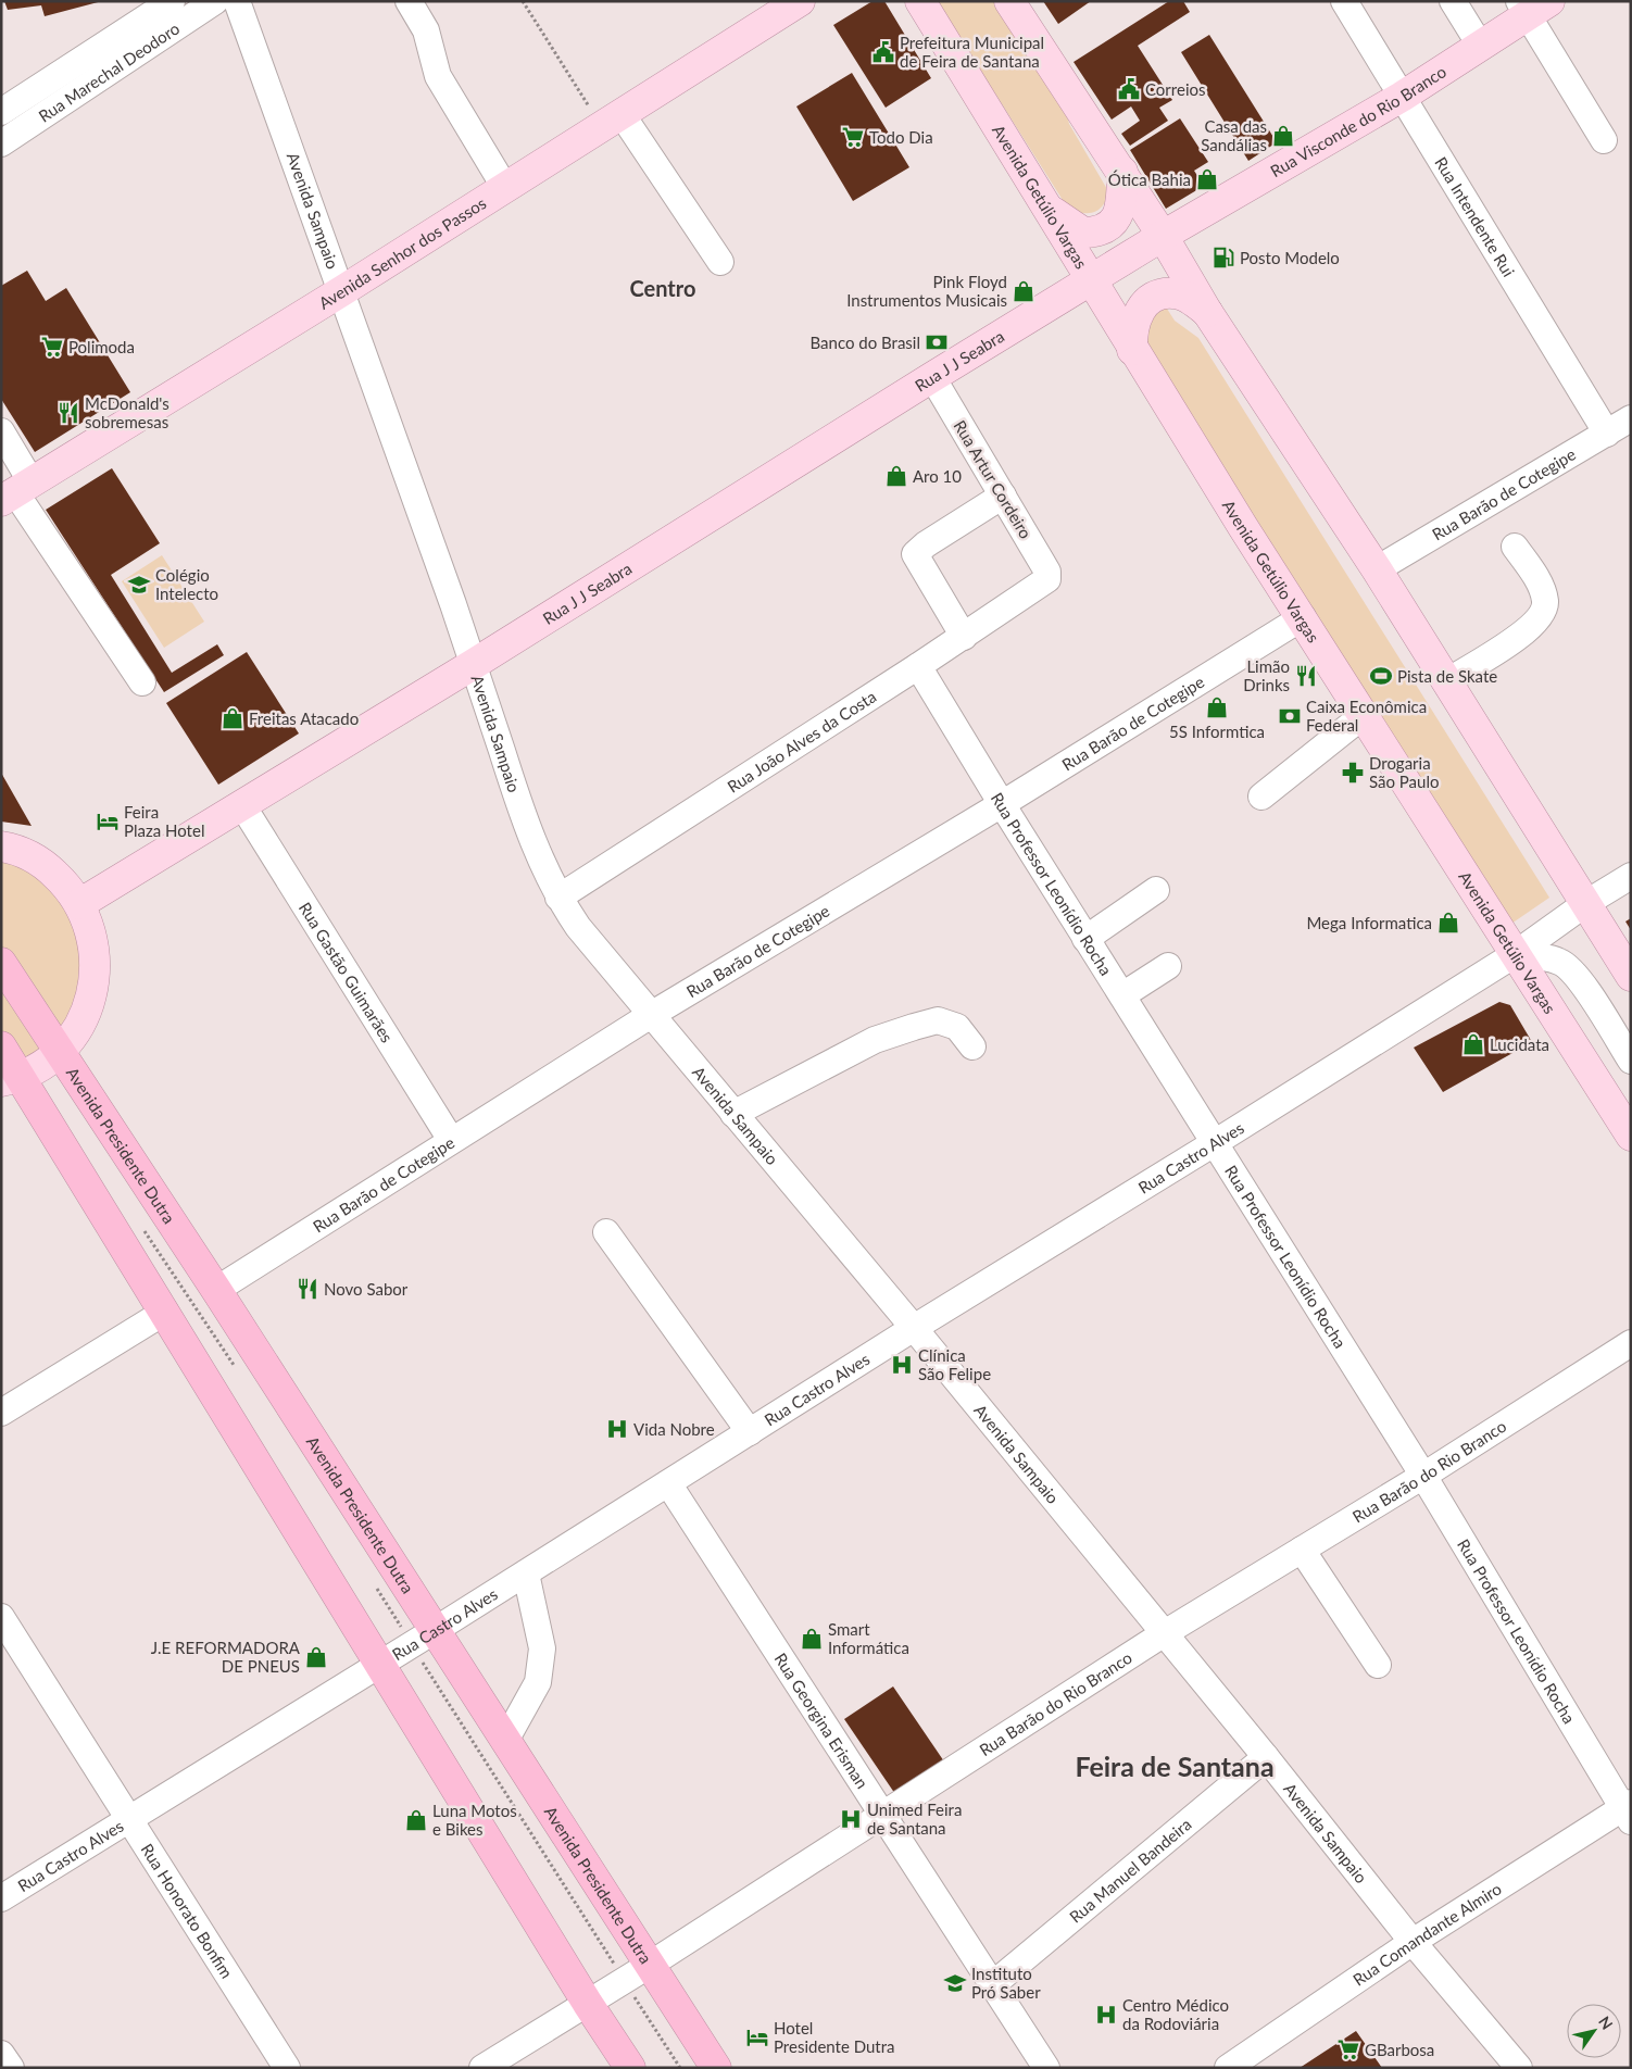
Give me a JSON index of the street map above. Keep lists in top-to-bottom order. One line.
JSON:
{"streets":{"highway":["Avenida Presidente Dutra"],"main road":["Rua Visconde do Rio Branco","Avenida Getúlio Vargas","Avenida Senhor dos Passos","Rua J J Seabra"],"street":["Rua Marechal Deodoro","Avenida Sampaio","Rua Intendente Rui","Rua Artur Cordeiro","Rua Barão de Cotegipe","Rua João Alves da Costa","Rua Professor Leonídio Rocha","Rua Gastão Guimarães","Rua Castro Alves","Rua Barão do Rio Branco","Rua Georgina Erisman","Rua Manuel Bandeira","Rua Honorato Bonfim","Rua Comandante Almiro"]},"crossings":[["Rua Visconde do Rio Branco","Avenida Getúlio Vargas"],["Rua Visconde do Rio Branco","Rua Intendente Rui"],["Rua Visconde do Rio Branco","Rua J J Seabra"],["Avenida Getúlio Vargas","Rua J J Seabra"],["Avenida Getúlio Vargas","Rua Barão de Cotegipe"],["Avenida Getúlio Vargas","Rua Castro Alves"],["Avenida Sampaio","Avenida Senhor dos Passos"],["Avenida Sampaio","Rua J J Seabra"],["Avenida Sampaio","Rua Barão de Cotegipe"],["Avenida Sampaio","Rua João Alves da Costa"],["Avenida Sampaio","Rua Castro Alves"],["Avenida Sampaio","Rua Barão do Rio Branco"],["Avenida Sampaio","Rua Manuel Bandeira"],["Avenida Sampaio","Rua Comandante Almiro"],["Rua Intendente Rui","Rua Barão de Cotegipe"],["Rua J J Seabra","Rua Artur Cordeiro"],["Rua J J Seabra","Rua Gastão Guimarães"],["Rua Artur Cordeiro","Rua João Alves da Costa"],["Rua Barão de Cotegipe","Rua Professor Leonídio Rocha"],["Rua Barão de Cotegipe","Rua Gastão Guimarães"],["Rua Barão de Cotegipe","Avenida Presidente Dutra"],["Rua João Alves da Costa","Rua Professor Leonídio Rocha"],["Rua Professor Leonídio Rocha","Rua Castro Alves"],["Rua Professor Leonídio Rocha","Rua Barão do Rio Branco"],["Rua Professor Leonídio Rocha","Rua Comandante Almiro"],["Avenida Presidente Dutra","Rua Castro Alves"],["Avenida Presidente Dutra","Rua Barão do Rio Branco"],["Rua Castro Alves","Rua Georgina Erisman"],["Rua Castro Alves","Rua Honorato Bonfim"],["Rua Barão do Rio Branco","Rua Georgina Erisman"],["Rua Georgina Erisman","Rua Manuel Bandeira"]],"districts":["Centro","Feira de Santana"],"places":{"public building":["Prefeitura Municipal de Feira de Santana","Correios"],"shop":["Casa das Sandálias","Ótica Bahia","Pink Floyd Instrumentos Musicais","Aro 10","5S Informtica","Freitas Atacado","Mega Informatica","Lucidata","Smart Informática","J.E REFORMADORA DE PNEUS","Luna Motos e Bikes"],"supermarket":["Todo Dia","Polimoda","GBarbosa"],"fuel station":["Posto Modelo"],"bank":["Banco do Brasil","Caixa Econômica Federal"],"restaurant":["McDonald's sobremesas","Limão Drinks","Novo Sabor"],"school or university":["Colégio Intelecto","Instituto Pró Saber"],"sports":["Pista de Skate"],"pharmacy":["Drogaria São Paulo"],"hotel":["Feira Plaza Hotel","Hotel Presidente Dutra"],"hospital":["Clínica São Felipe","Vida Nobre","Unimed Feira de Santana","Centro Médico da Rodoviária"]},"north":"top right"}
